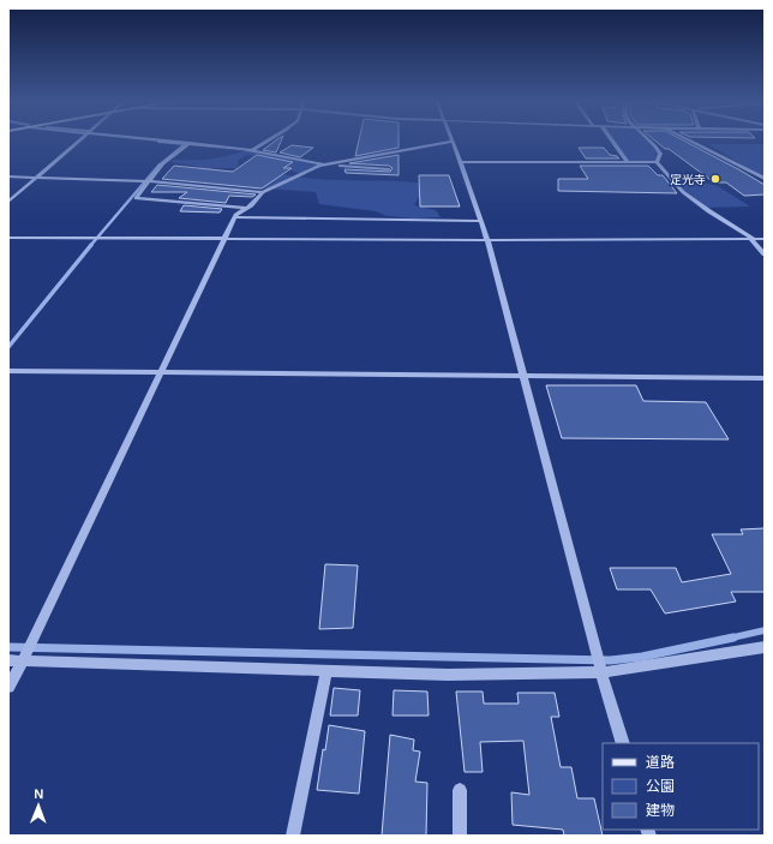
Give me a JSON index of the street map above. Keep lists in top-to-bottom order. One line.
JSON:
{"places":["定光寺"],"legend":["道路","公園","建物"],"north":"top"}
